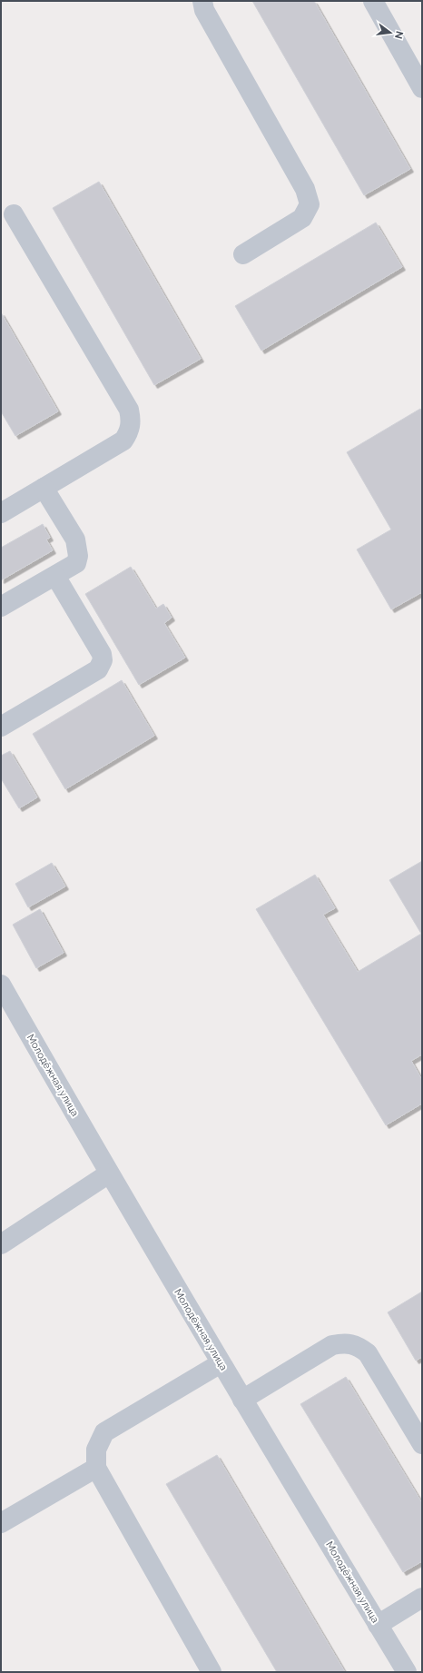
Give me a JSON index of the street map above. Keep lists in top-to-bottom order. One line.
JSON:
{"streets":{"street":["Молодёжная улица"]},"north":"right"}
